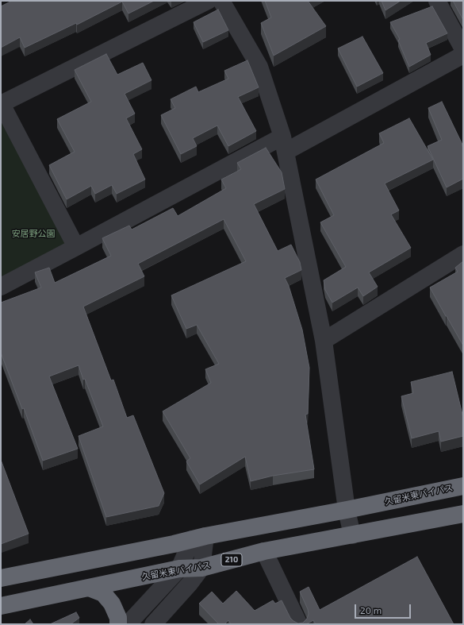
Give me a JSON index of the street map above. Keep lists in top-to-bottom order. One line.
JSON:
{"streets":{"highway":["久留米東バイパス","210"]},"parks":["安居野公園"],"scale_bar":"20 m"}
